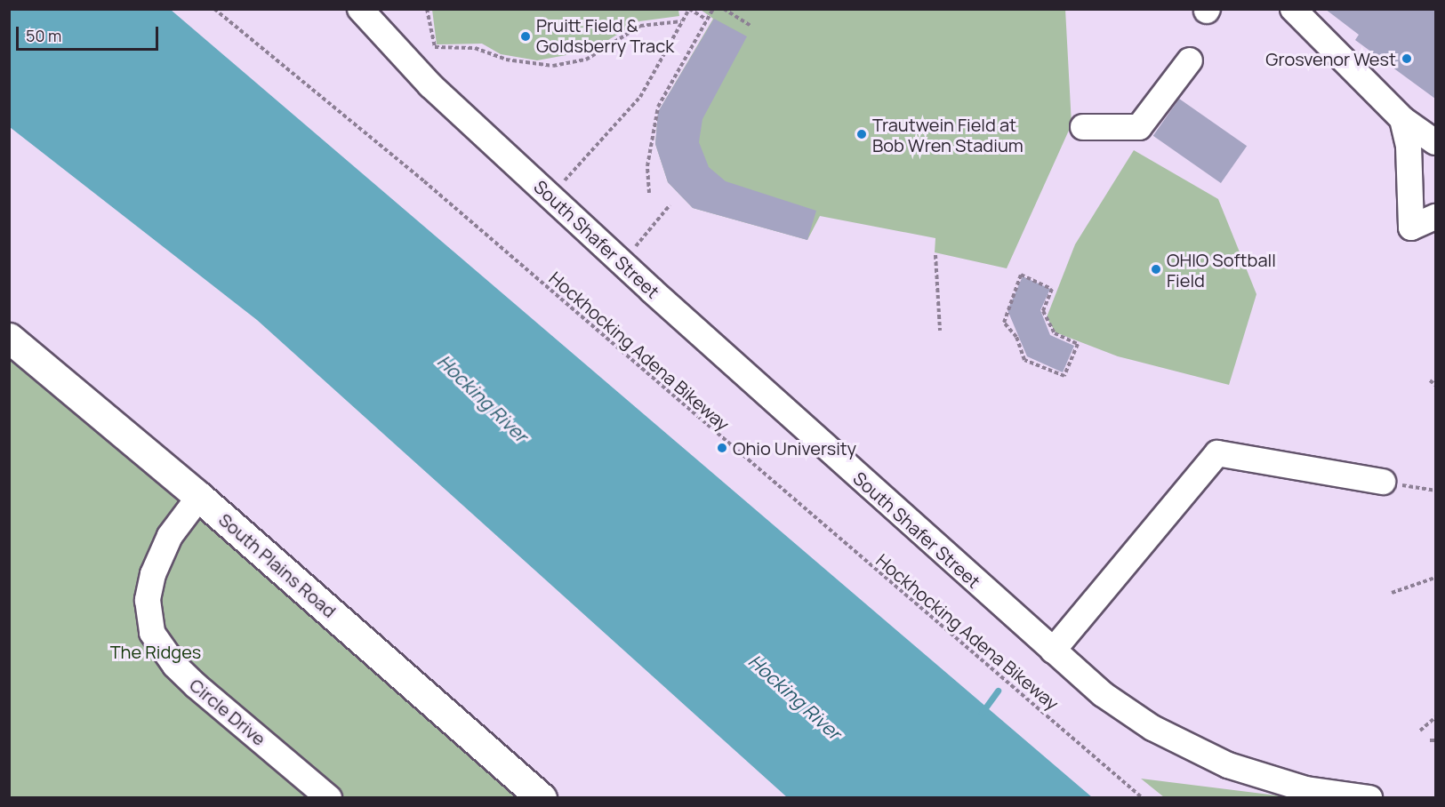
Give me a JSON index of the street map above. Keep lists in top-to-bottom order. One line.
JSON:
{"streets":{"main road":["South Plains Road"],"street":["South Shafer Street","Circle Drive"],"path":["Hockhocking Adena Bikeway"]},"crossings":[["South Plains Road","Circle Drive"]],"water":["Hocking River"],"parks":["The Ridges"],"places":["Pruitt Field & Goldsberry Track","Grosvenor West","Trautwein Field at Bob Wren Stadium","OHIO Softball Field","Ohio University"],"scale_bar":"50 m"}
